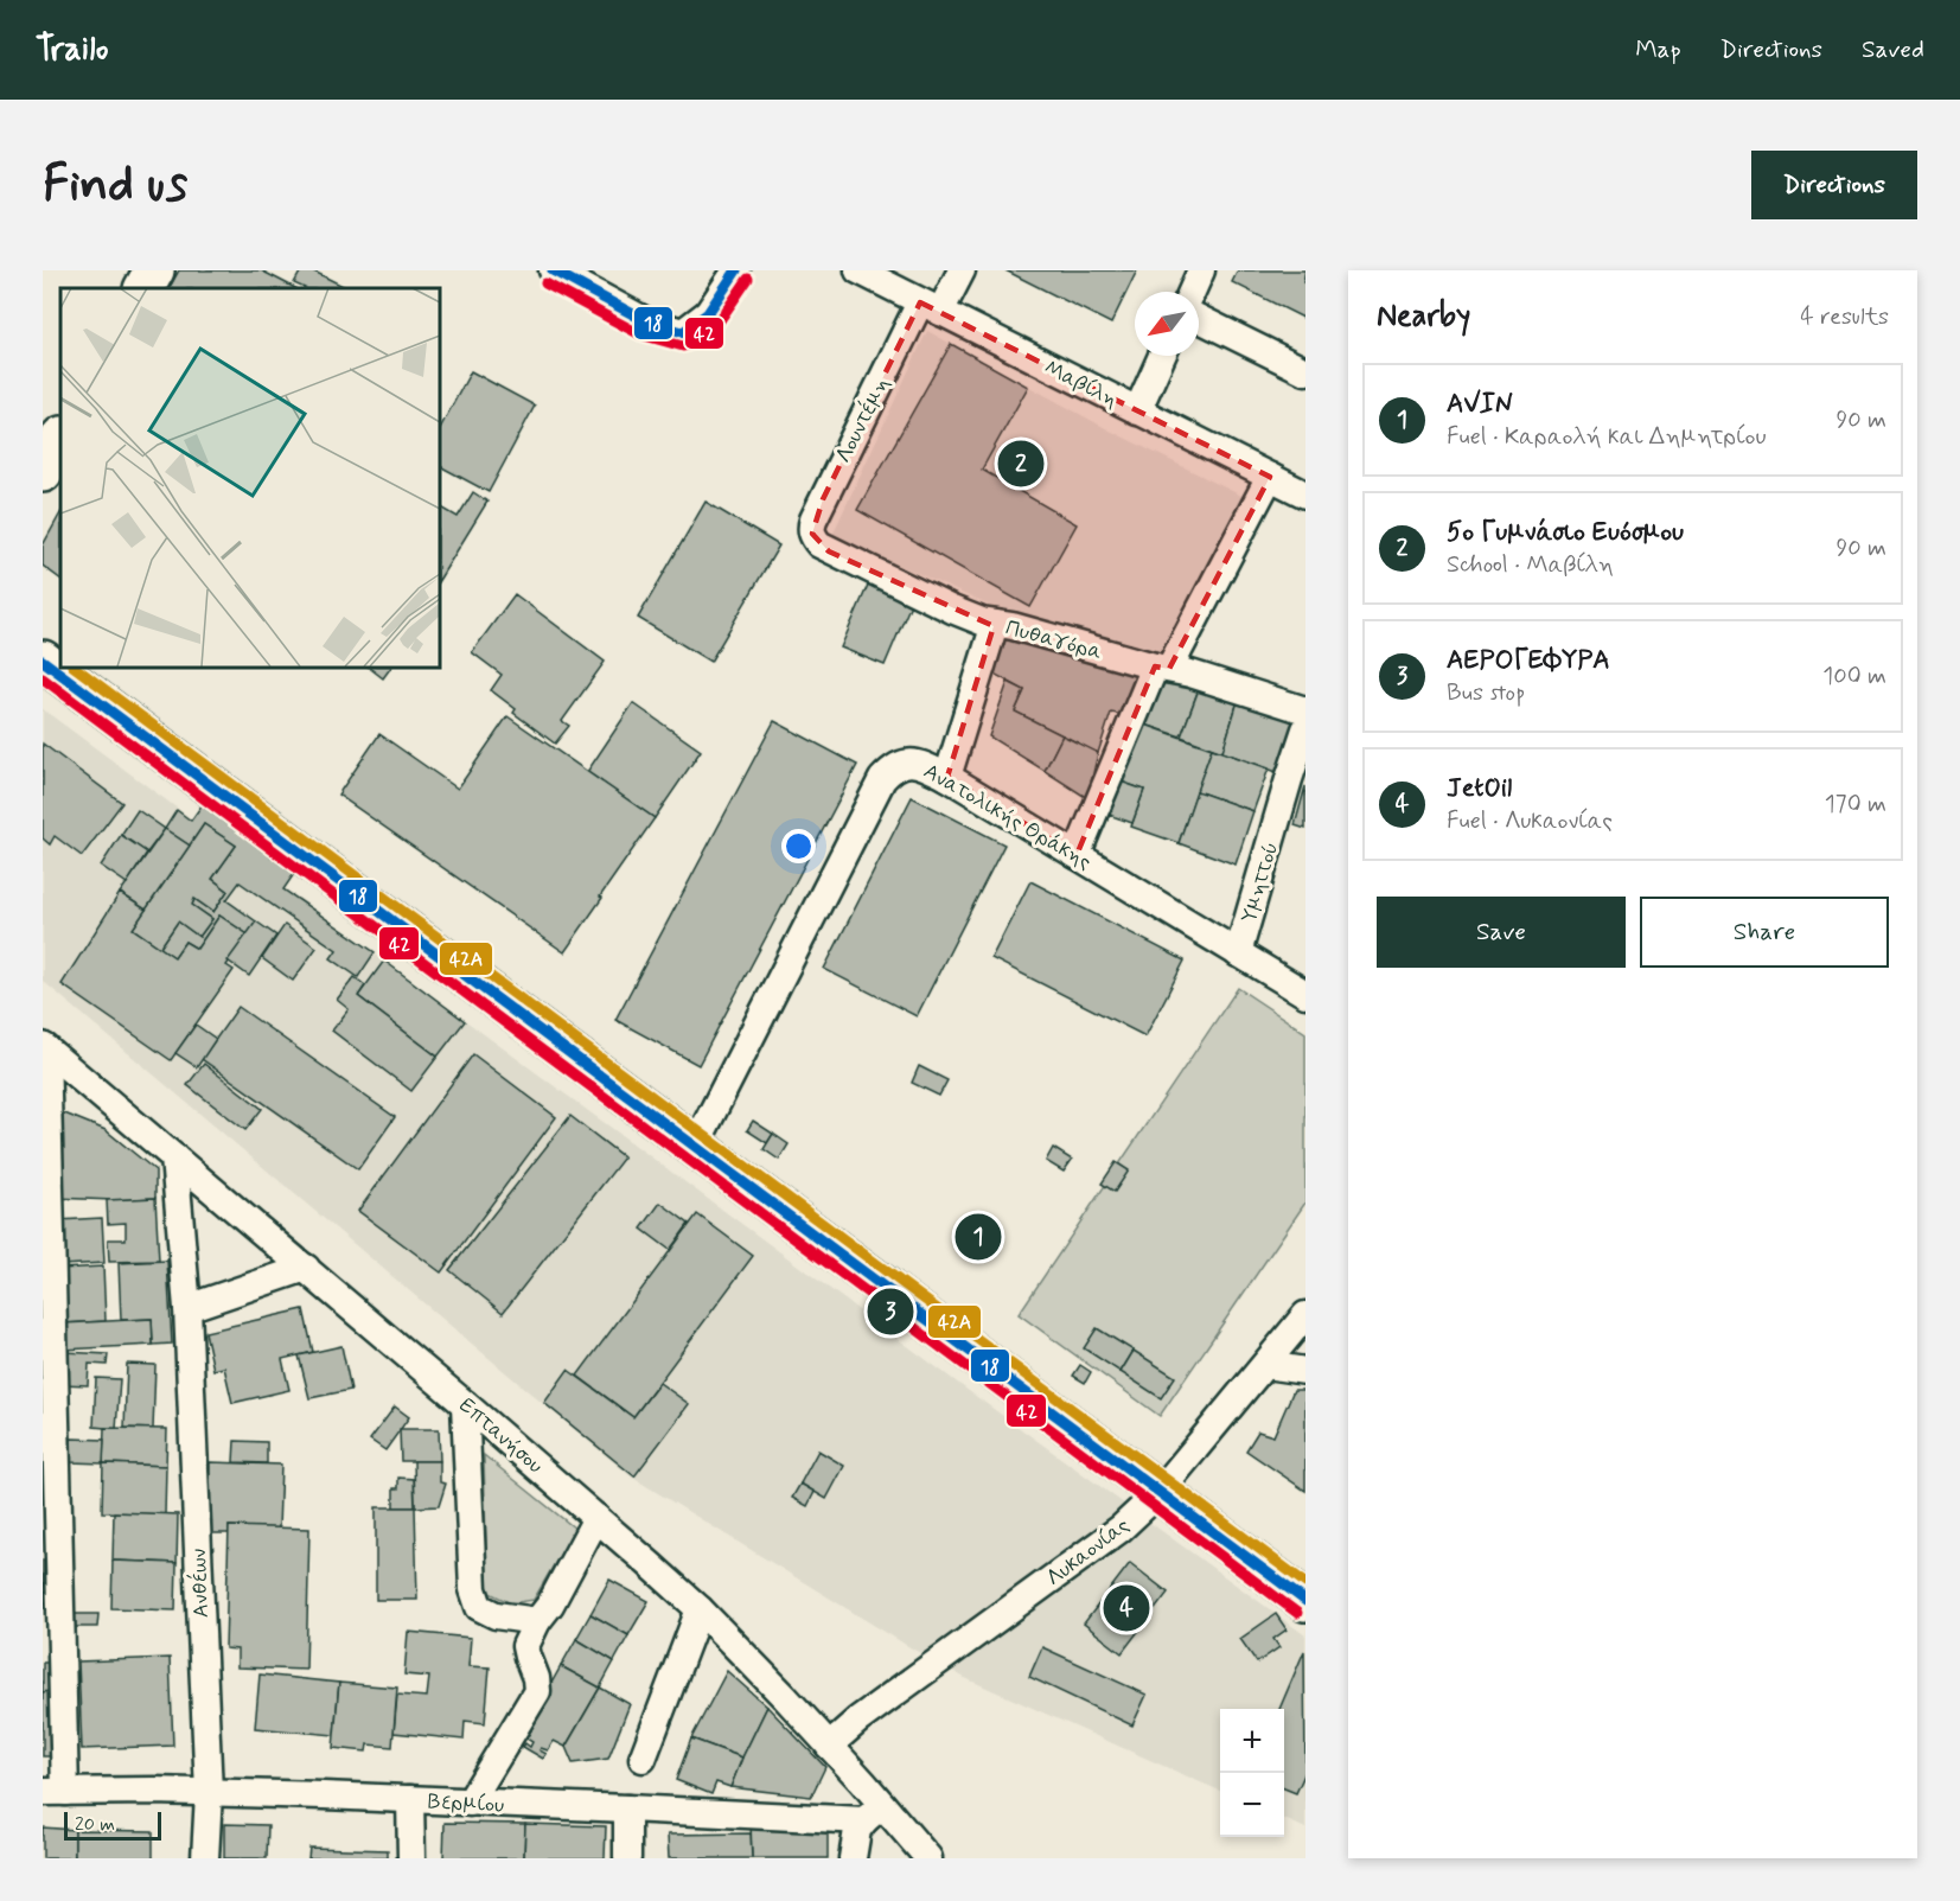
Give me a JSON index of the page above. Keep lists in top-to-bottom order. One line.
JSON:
{"streets":{"street":["Μαβίλη","Λουντέμη","Πυθαγόρα","Ανατολικής Θράκης","Υμηττού","Επτανήσου","Λυκαονίας","Ανθέων","Βερμίου"]},"crossings":[["Μαβίλη","Λουντέμη"],["Λουντέμη","Πυθαγόρα"],["Ανατολικής Θράκης","Υμηττού"],["Επτανήσου","Λυκαονίας"],["Επτανήσου","Ανθέων"],["Επτανήσου","Βερμίου"],["Ανθέων","Βερμίου"]],"lines":["transit line 18","transit line 42","transit line 42Α"],"scale_bar":"20 m","north":"bottom left","page":{"header":"Trailo","nav":["Map","Directions","Saved"],"buttons":["Directions",["Save","Share"]],"title":"Find us","heading":["Nearby","4 results"],"list":[{"mark":"1","name":"AVIN","note":"Fuel · Καραολή και Δημητρίου","value":"90 m"},{"mark":"2","name":"5ο Γυμνάσιο Ευόσμου","note":"School · Μαβίλη","value":"90 m"},{"mark":"3","name":"ΑΕΡΟΓΕΦΥΡΑ","note":"Bus stop","value":"100 m"},{"mark":"4","name":"JetOil","note":"Fuel · Λυκαονίας","value":"170 m"}],"pins":["2","1","3","4"],"map_buttons":["+","−"],"scale":"20 m"}}
